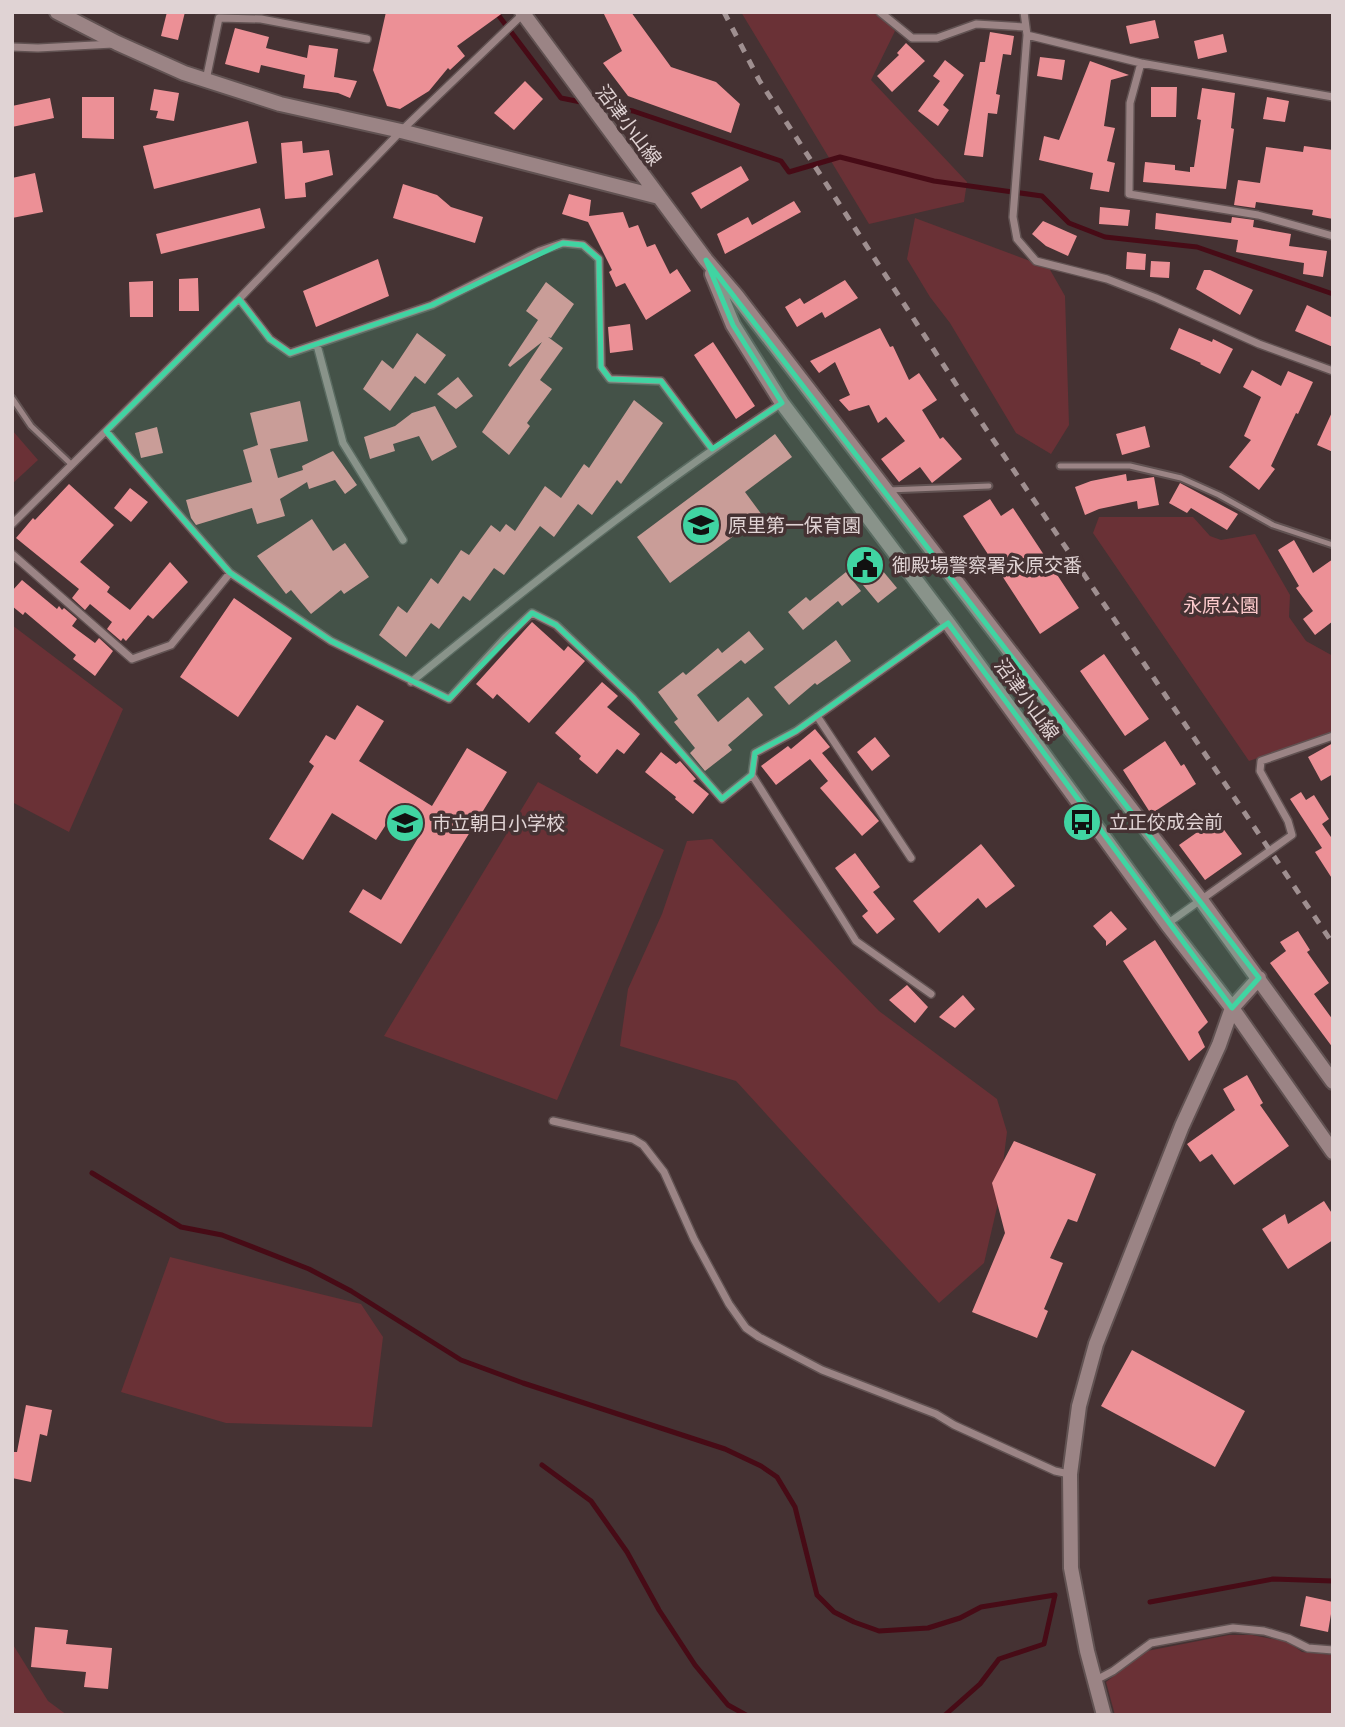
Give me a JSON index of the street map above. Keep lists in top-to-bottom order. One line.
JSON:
{"streets":{"main road":["沼津小山線"]},"parks":["永原公園"],"places":{"school or university":["原里第一保育園","市立朝日小学校"],"public building":["御殿場警察署永原交番"],"bus stop":["立正佼成会前"]}}
